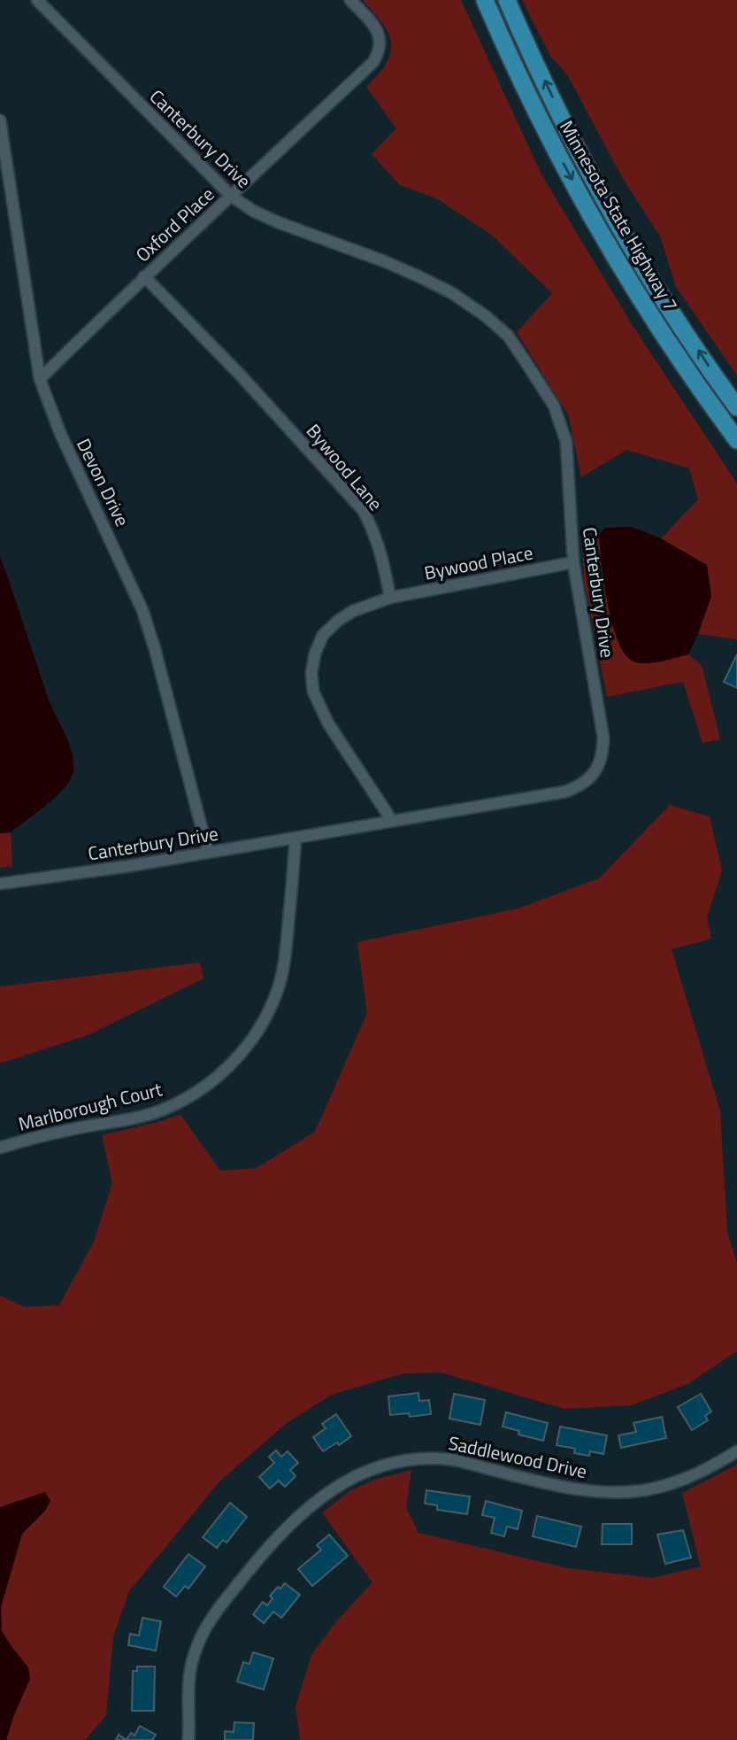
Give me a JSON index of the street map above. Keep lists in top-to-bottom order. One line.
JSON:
{"streets":{"main road":["Minnesota State Highway 7"],"street":["Canterbury Drive","Oxford Place","Bywood Lane","Devon Drive","Bywood Place","Marlborough Court","Saddlewood Drive"]},"crossings":[["Canterbury Drive","Oxford Place"],["Canterbury Drive","Devon Drive"],["Canterbury Drive","Bywood Place"],["Canterbury Drive","Marlborough Court"],["Oxford Place","Bywood Lane"],["Oxford Place","Devon Drive"],["Bywood Lane","Bywood Place"]]}
